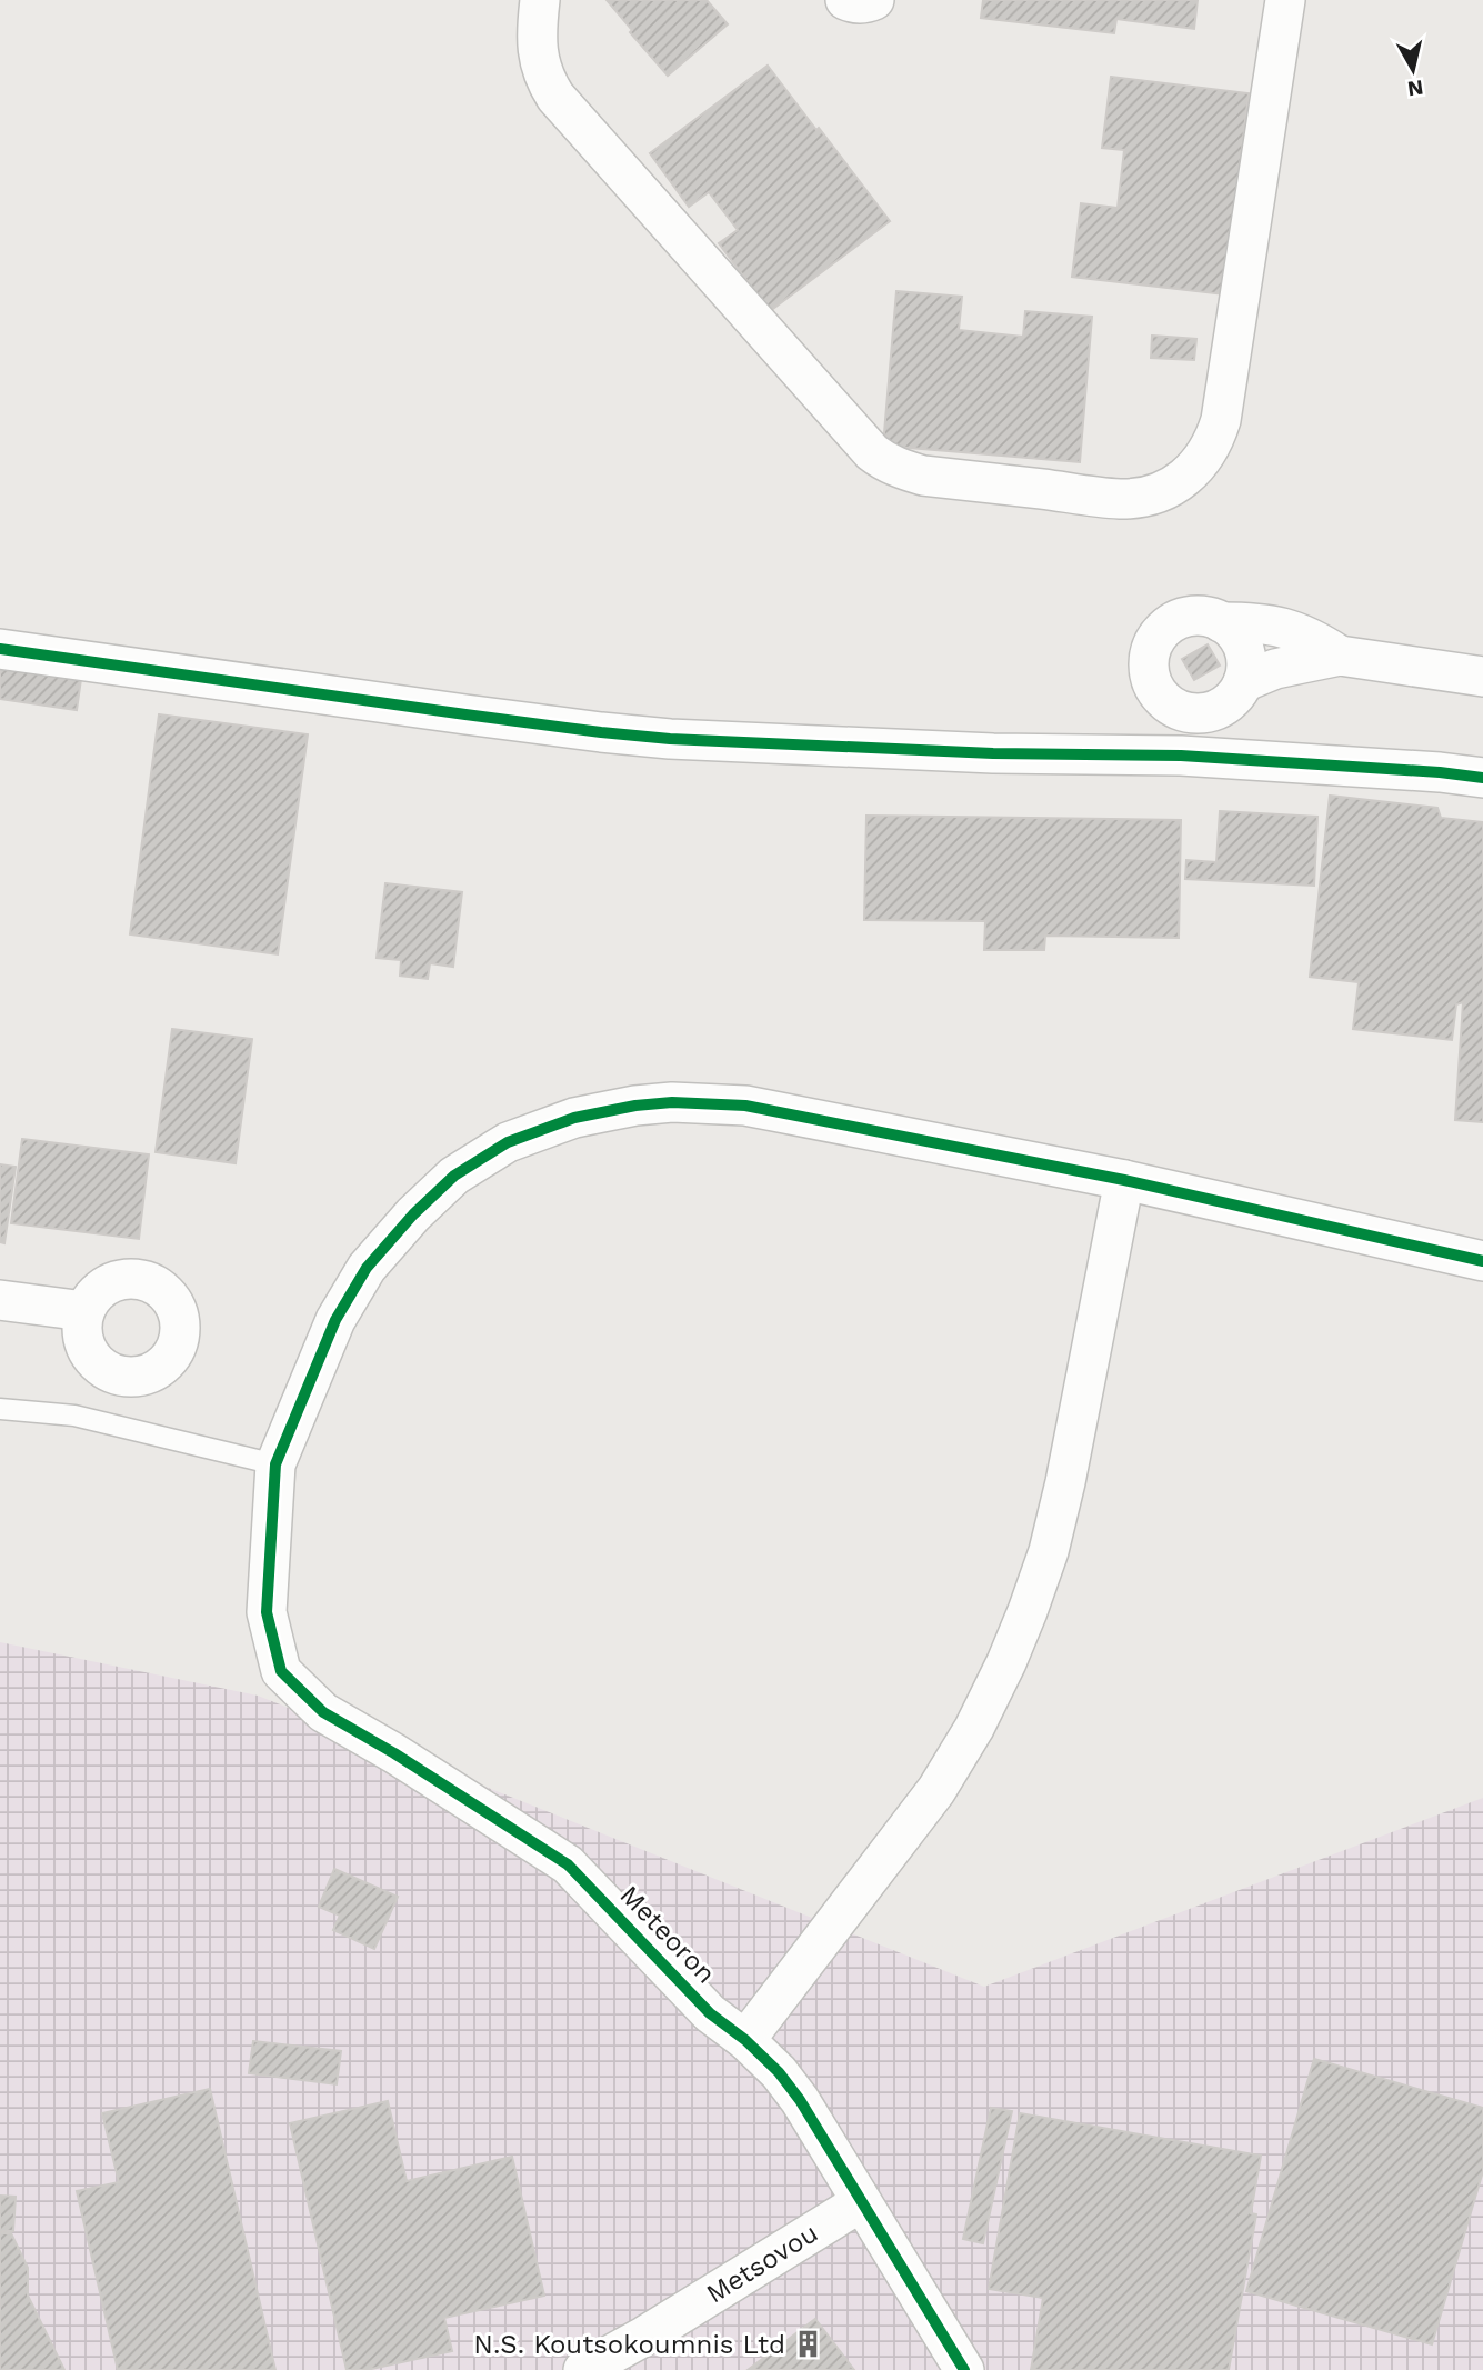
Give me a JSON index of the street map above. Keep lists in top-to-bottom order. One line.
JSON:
{"streets":{"street":["Meteoron","Metsovou"]},"crossings":[["Meteoron","Metsovou"]],"places":{"building":["N.S. Koutsokoumnis Ltd"]},"north":"bottom"}
